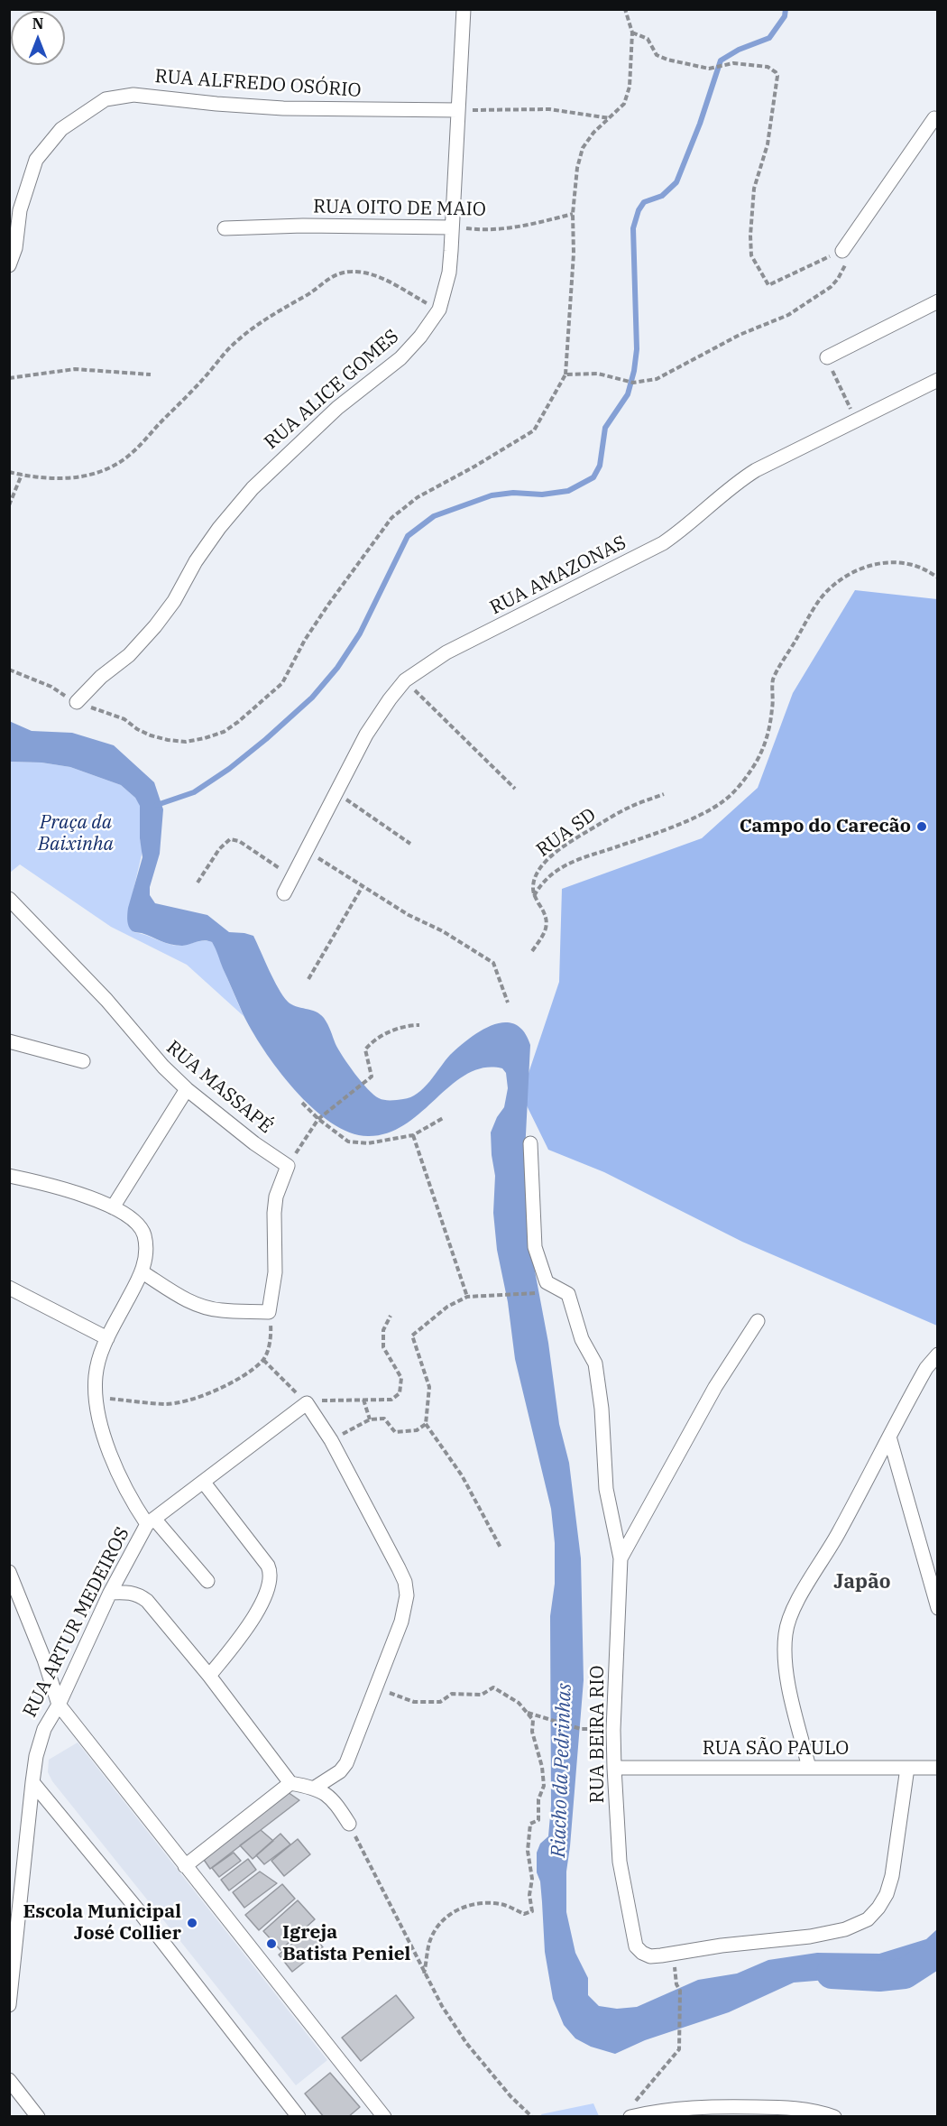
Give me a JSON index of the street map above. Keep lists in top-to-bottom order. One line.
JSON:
{"streets":{"street":["RUA ALFREDO OSÓRIO","RUA OITO DE MAIO","RUA ALICE GOMES","RUA AMAZONAS","RUA MASSAPÉ","RUA ARTUR MEDEIROS","RUA BEIRA RIO","RUA SÃO PAULO"],"path":["RUA SD"]},"crossings":[["RUA ALFREDO OSÓRIO","RUA ALICE GOMES"],["RUA OITO DE MAIO","RUA ALICE GOMES"],["RUA BEIRA RIO","RUA SÃO PAULO"]],"districts":["Japão"],"water":["Riacho da Pedrinhas"],"parks":["Praça da Baixinha"],"places":["Campo do Carecão","Escola Municipal José Collier","Igreja Batista Peniel"],"north":"top"}
